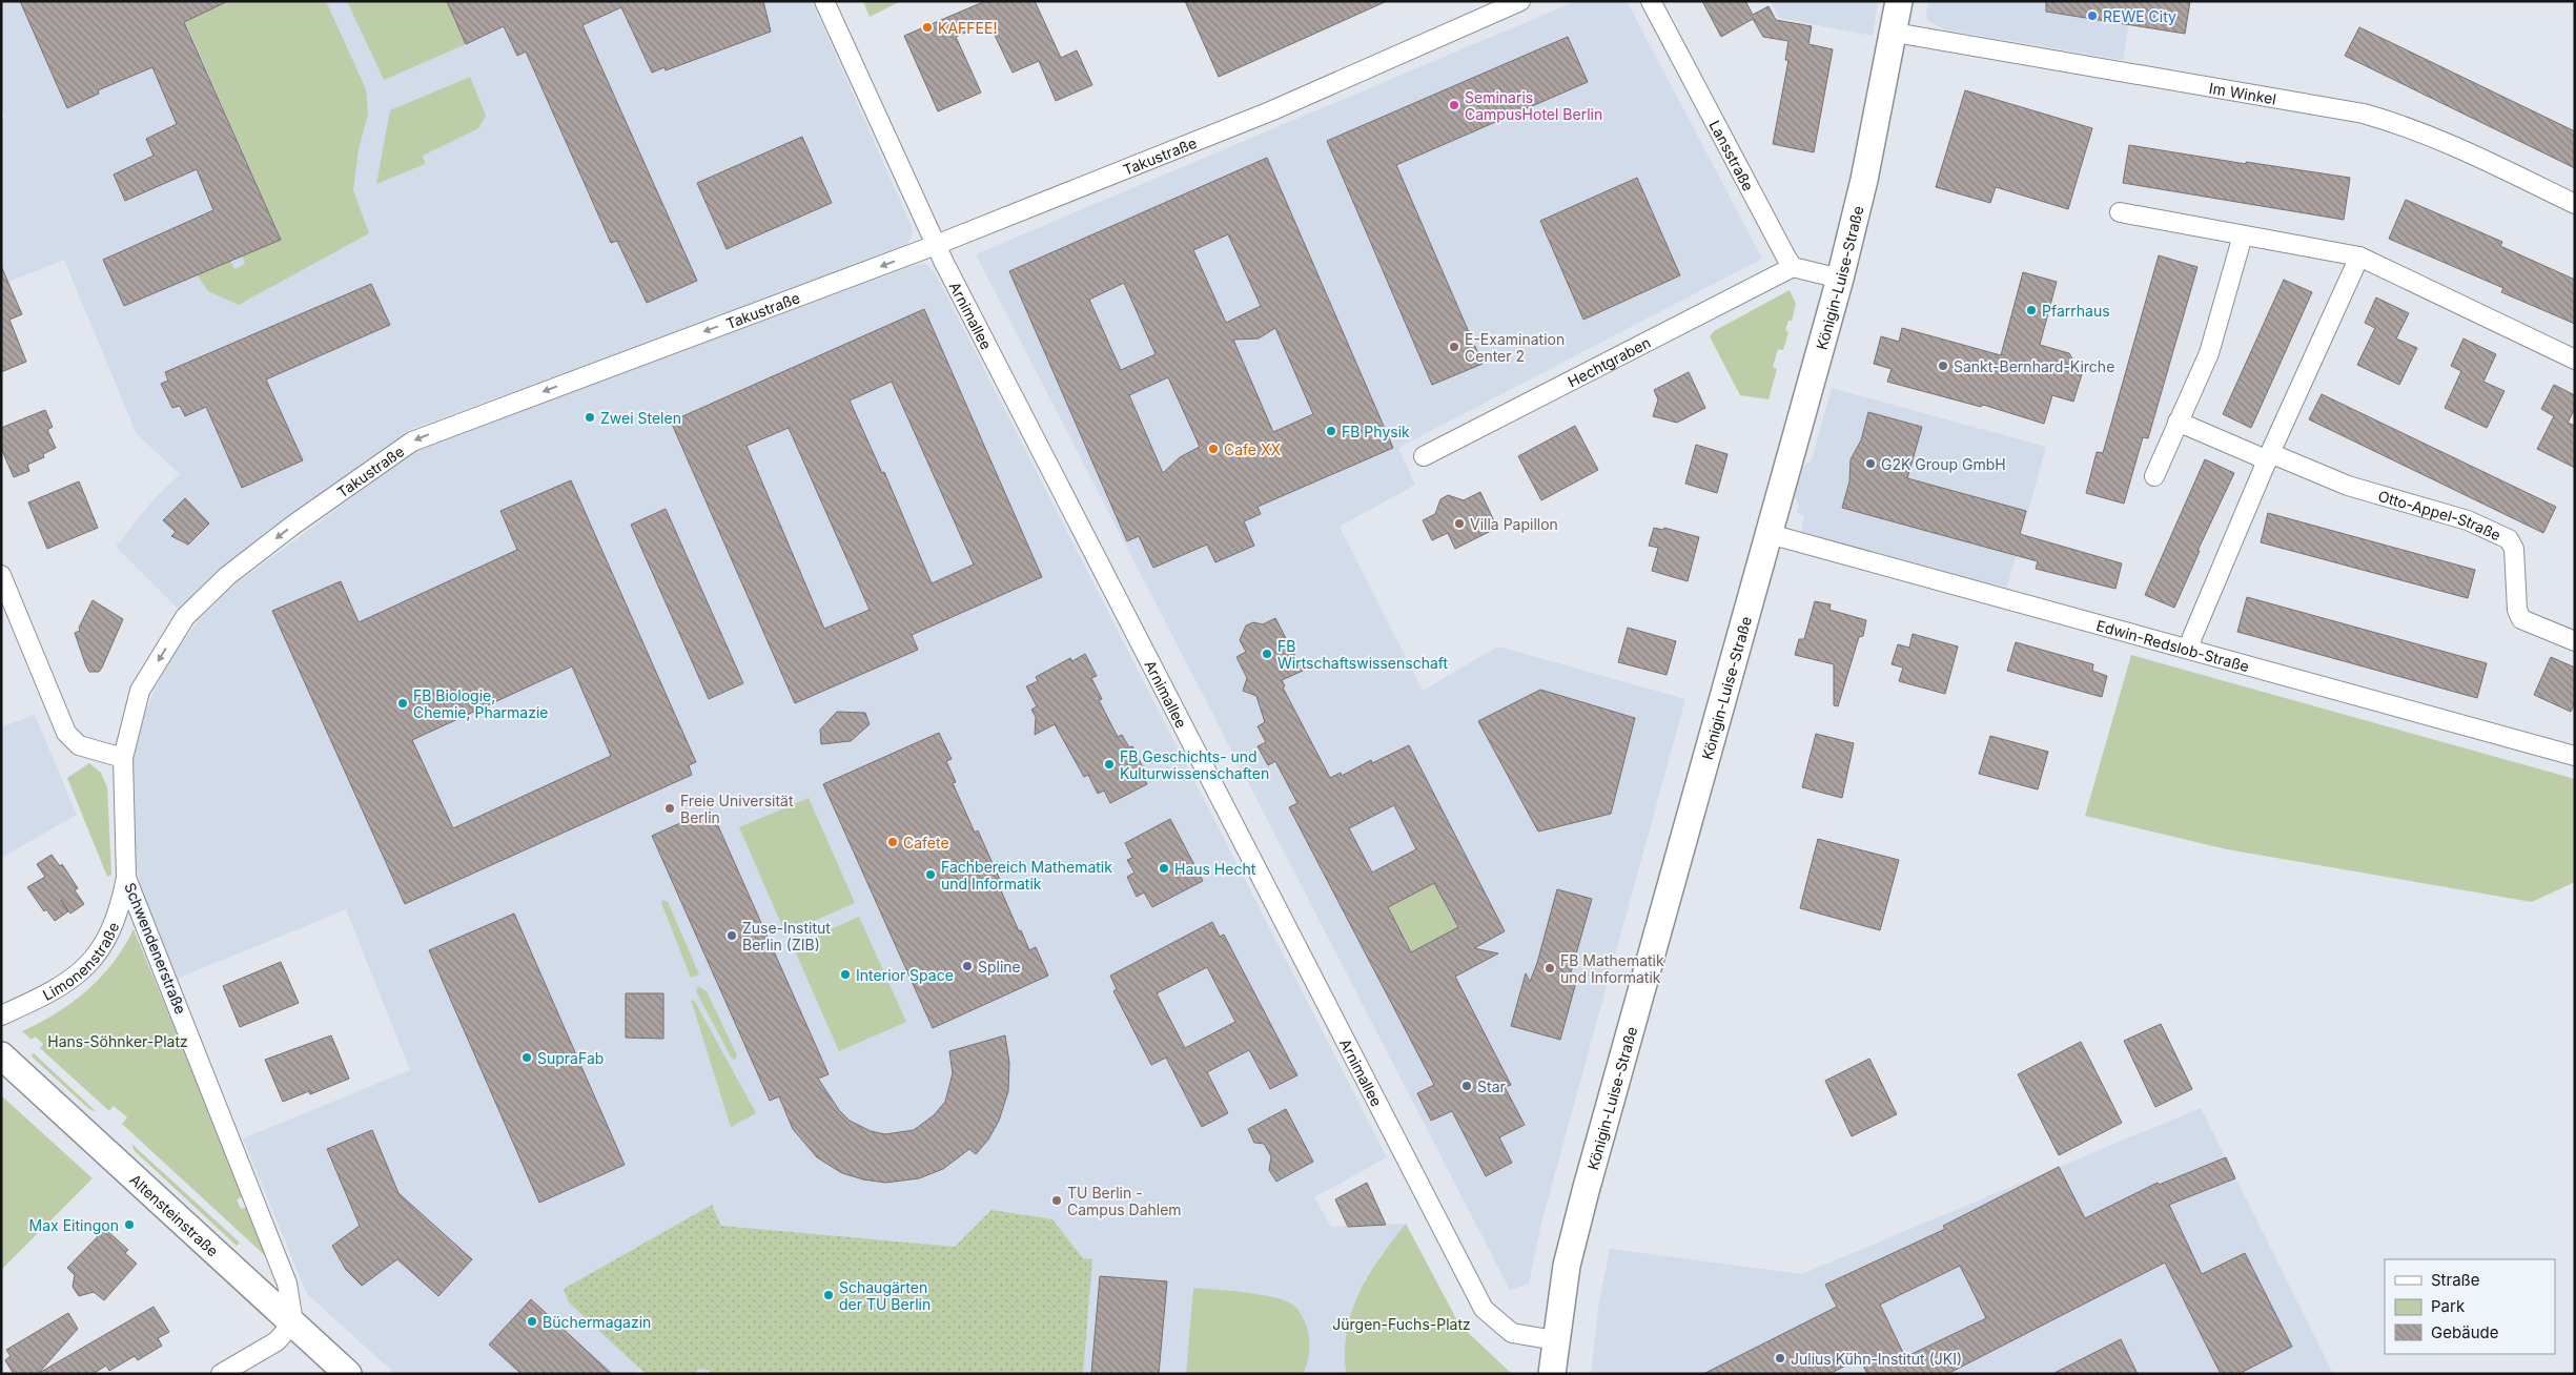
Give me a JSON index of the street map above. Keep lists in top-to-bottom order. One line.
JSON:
{"streets":{"main road":["Königin-Luise-Straße","Altensteinstraße"],"street":["Im Winkel","Takustraße","Lansstraße","Arnimallee","Hechtgraben","Otto-Appel-Straße","Edwin-Redslob-Straße","Schwendenerstraße","Limonenstraße"]},"crossings":[["Im Winkel","Königin-Luise-Straße"],["Takustraße","Arnimallee"],["Takustraße","Schwendenerstraße"],["Lansstraße","Hechtgraben"],["Königin-Luise-Straße","Arnimallee"],["Königin-Luise-Straße","Edwin-Redslob-Straße"],["Schwendenerstraße","Limonenstraße"],["Schwendenerstraße","Altensteinstraße"]],"one_way":["Takustraße"],"parks":["Hans-Söhnker-Platz","Jürgen-Fuchs-Platz"],"places":["REWE City","KAFFEE!","Seminaris CampusHotel Berlin","Pfarrhaus","E-Examination Center 2","Sankt-Bernhard-Kirche","Zwei Stelen","FB Physik","Cafe XX","G2K Group GmbH","Villa Papillon","FB Wirtschaftswissenschaft","FB Biologie, Chemie, Pharmazie","FB Geschichts- und Kulturwissenschaften","Freie Universität Berlin","Cafete","Haus Hecht","Fachbereich Mathematik und Informatik","Zuse-Institut Berlin (ZIB)","Spline","FB Mathematik und Informatik","Interior Space","SupraFab","Star","TU Berlin - Campus Dahlem","Max Eitingon","Schaugärten der TU Berlin","Büchermagazin","Julius Kühn-Institut (JKI)"],"legend":["Straße","Park","Gebäude"]}
